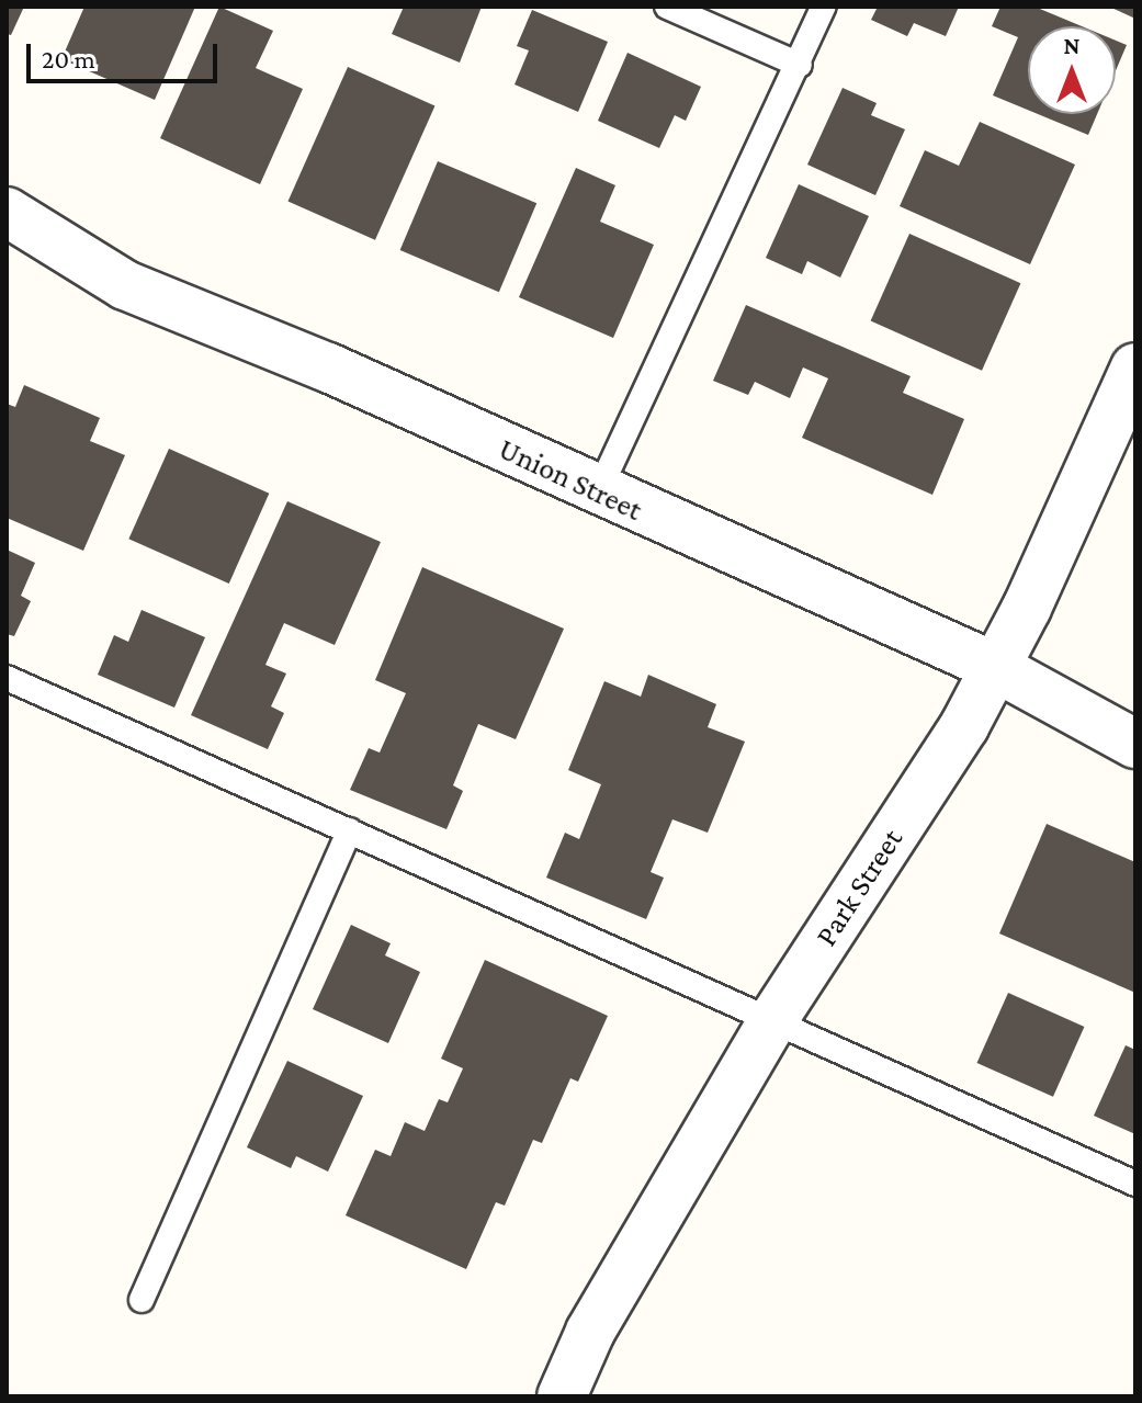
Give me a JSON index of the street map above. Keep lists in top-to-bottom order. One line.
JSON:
{"streets":{"street":["Union Street","Park Street"]},"crossings":[["Union Street","Park Street"]],"scale_bar":"20 m","north":"top"}
